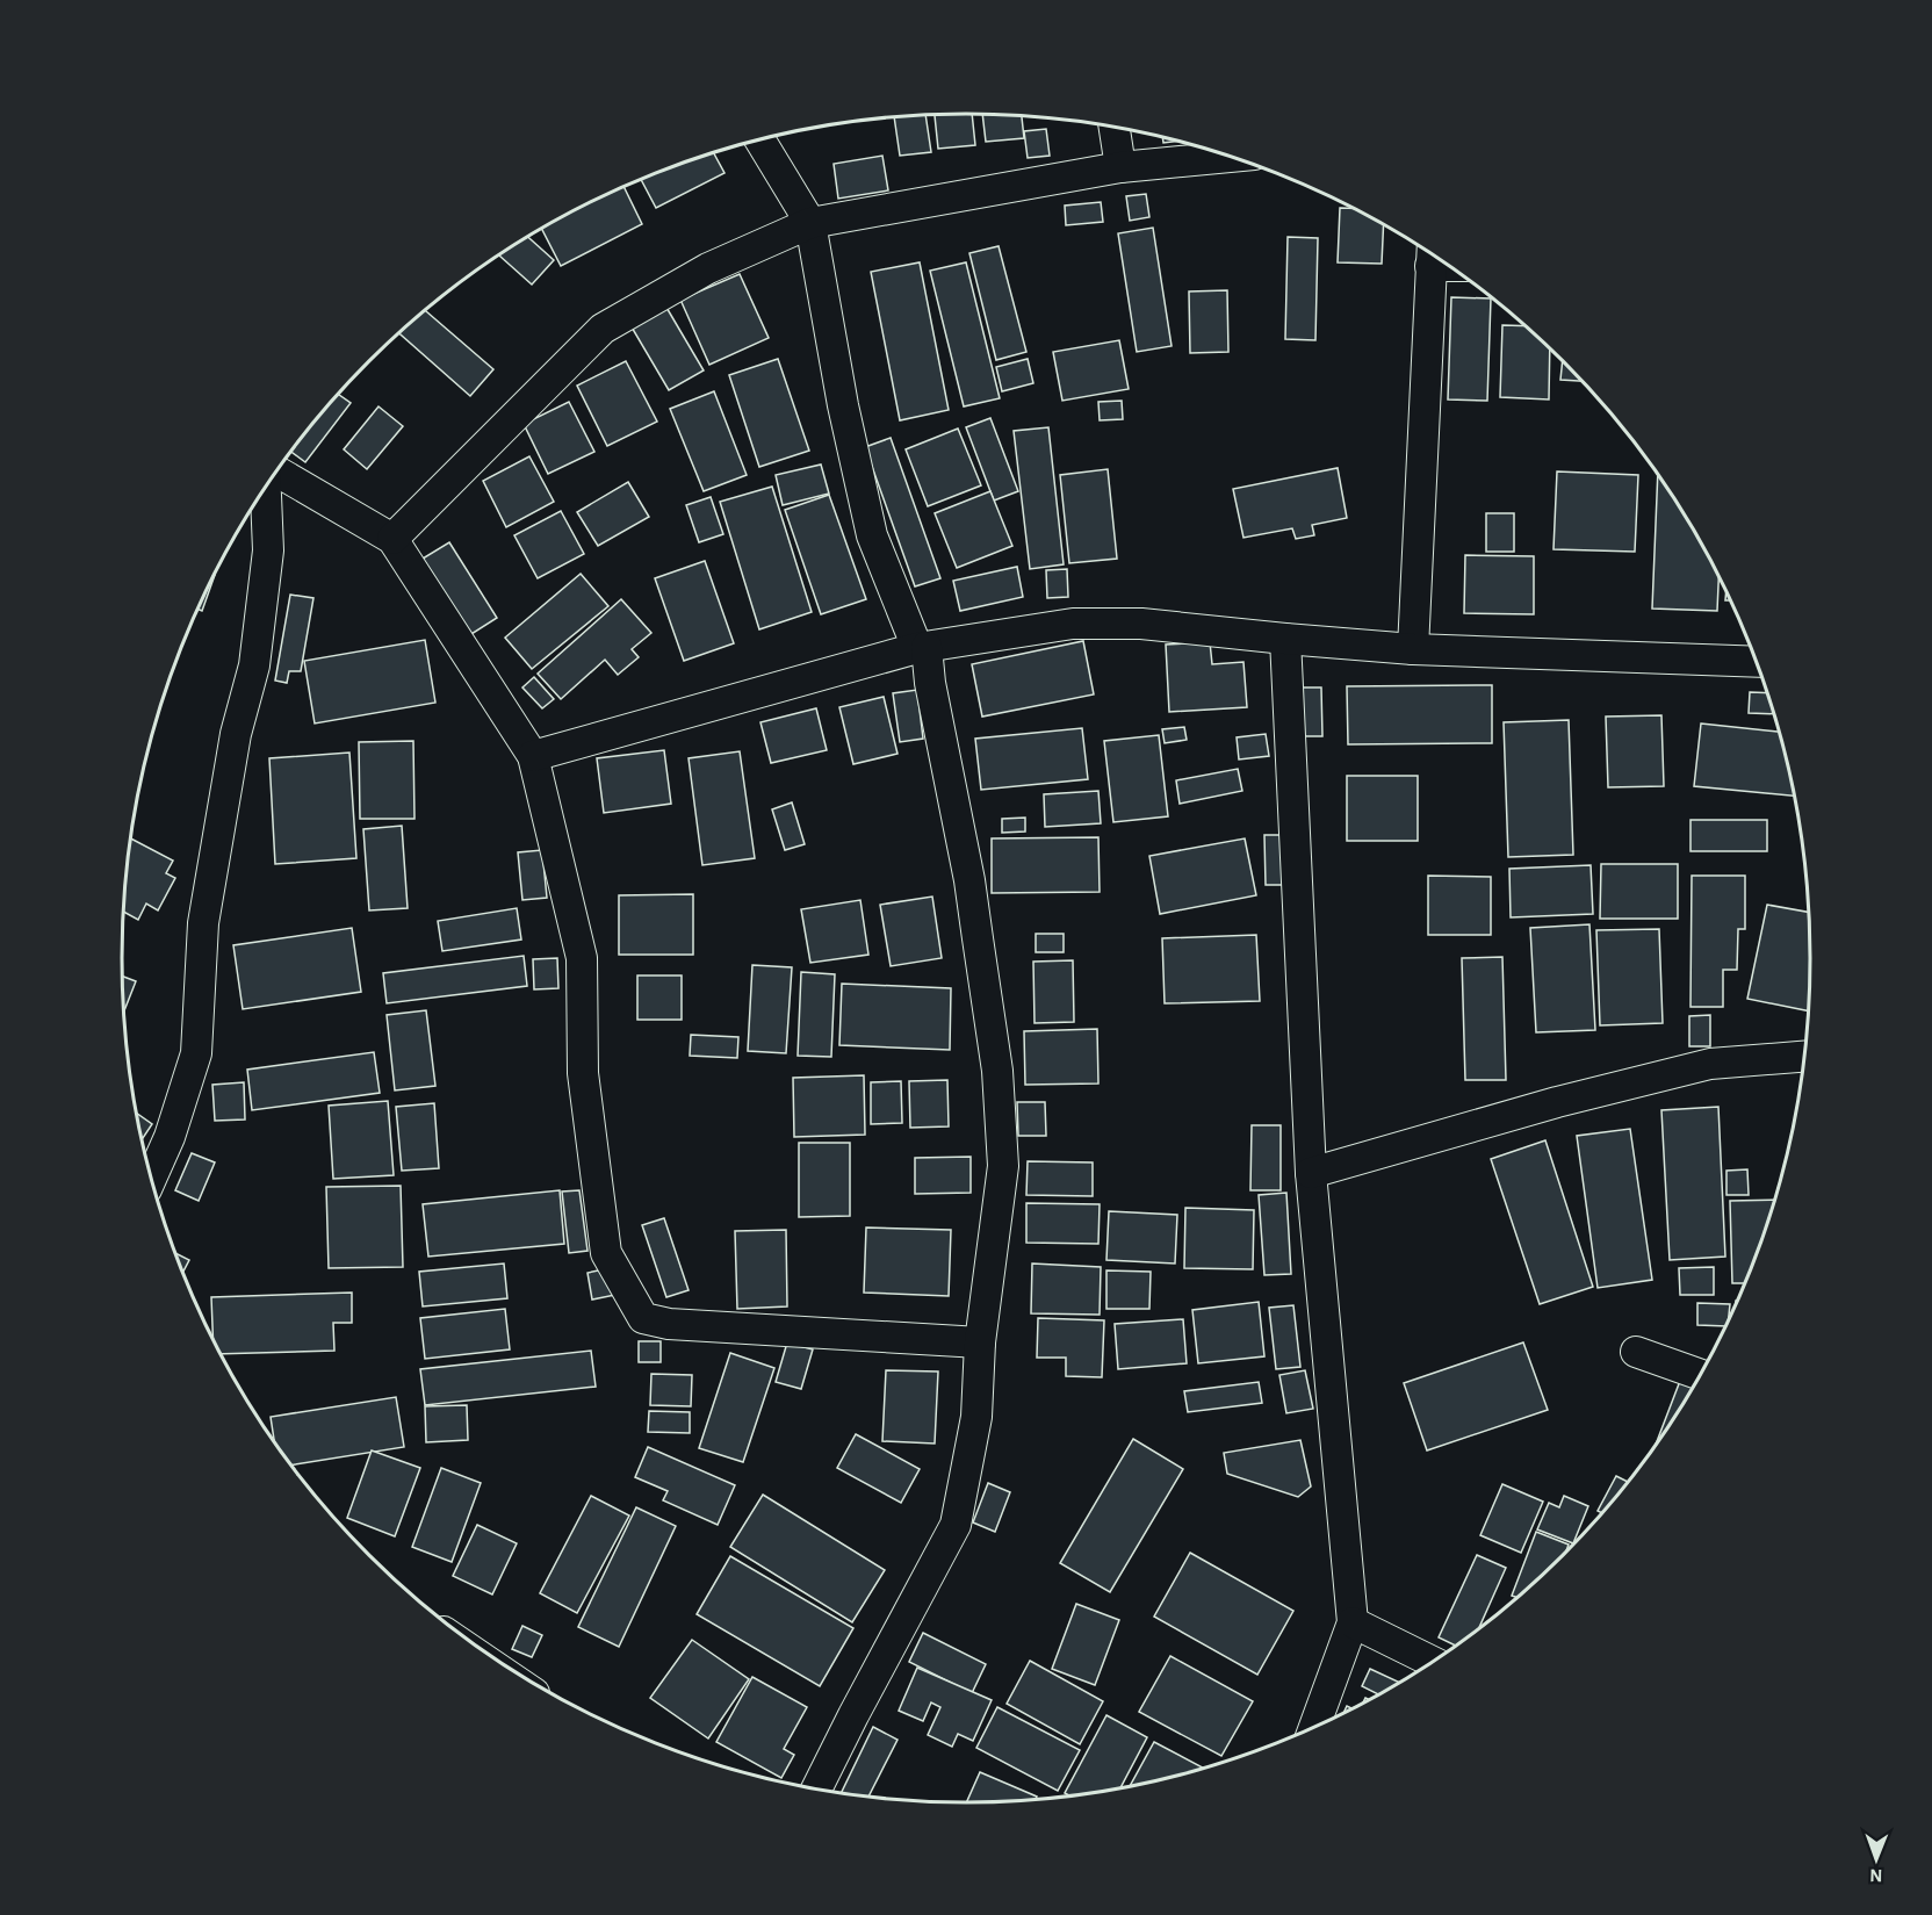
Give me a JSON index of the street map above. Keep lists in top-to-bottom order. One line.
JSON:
{"north":"bottom"}
